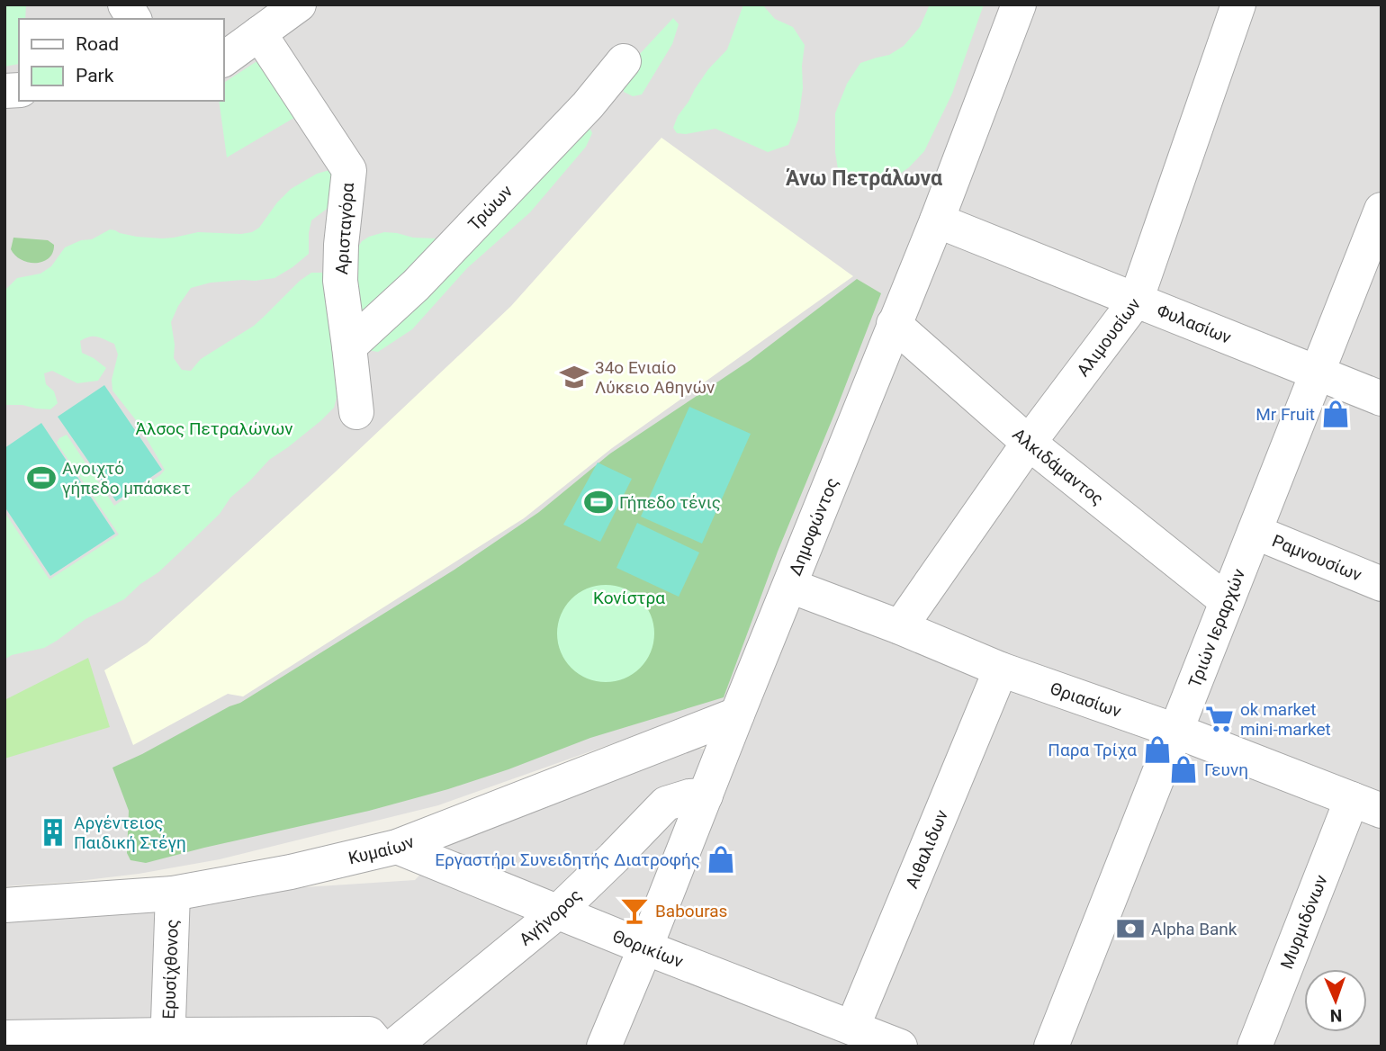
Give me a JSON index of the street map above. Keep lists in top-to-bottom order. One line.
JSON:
{"streets":{"street":["Τρώων","Αρισταγόρα","Φυλασίων","Αλιμουσίων","Αλκιδάμαντος","Δημοφώντος","Ραμνουσίων","Τριών Ιεραρχών","Θριασίων","Κυμαίων","Αιθαλιδων","Αγήνορος","Μυρμιδόνων","Θορικίων","Ερυσίχθονος"]},"crossings":[["Τρώων","Αρισταγόρα"],["Φυλασίων","Αλιμουσίων"],["Φυλασίων","Δημοφώντος"],["Φυλασίων","Τριών Ιεραρχών"],["Αλιμουσίων","Αλκιδάμαντος"],["Αλιμουσίων","Θριασίων"],["Αλκιδάμαντος","Δημοφώντος"],["Αλκιδάμαντος","Τριών Ιεραρχών"],["Δημοφώντος","Θριασίων"],["Δημοφώντος","Κυμαίων"],["Δημοφώντος","Αγήνορος"],["Δημοφώντος","Θορικίων"],["Ραμνουσίων","Τριών Ιεραρχών"],["Τριών Ιεραρχών","Θριασίων"],["Θριασίων","Αιθαλιδων"],["Θριασίων","Μυρμιδόνων"],["Κυμαίων","Θορικίων"],["Κυμαίων","Ερυσίχθονος"],["Αιθαλιδων","Θορικίων"],["Αγήνορος","Θορικίων"]],"districts":["Άνω Πετράλωνα"],"parks":["Άλσος Πετραλώνων","Κονίστρα"],"places":{"school or university":["34ο Ενιαίο Λύκειο Αθηνών"],"shop":["Mr Fruit","Παρα Τρίχα","Γευνη","Εργαστήρι Συνειδητής Διατροφής"],"sports":["Ανοιχτό γήπεδο μπάσκετ","Γήπεδο τένις"],"supermarket":["ok market mini-market"],"building":["Αργέντειος Παιδική Στέγη"],"bar":["Babouras"],"bank":["Alpha Bank"]},"legend":["Road","Park"],"north":"bottom"}
